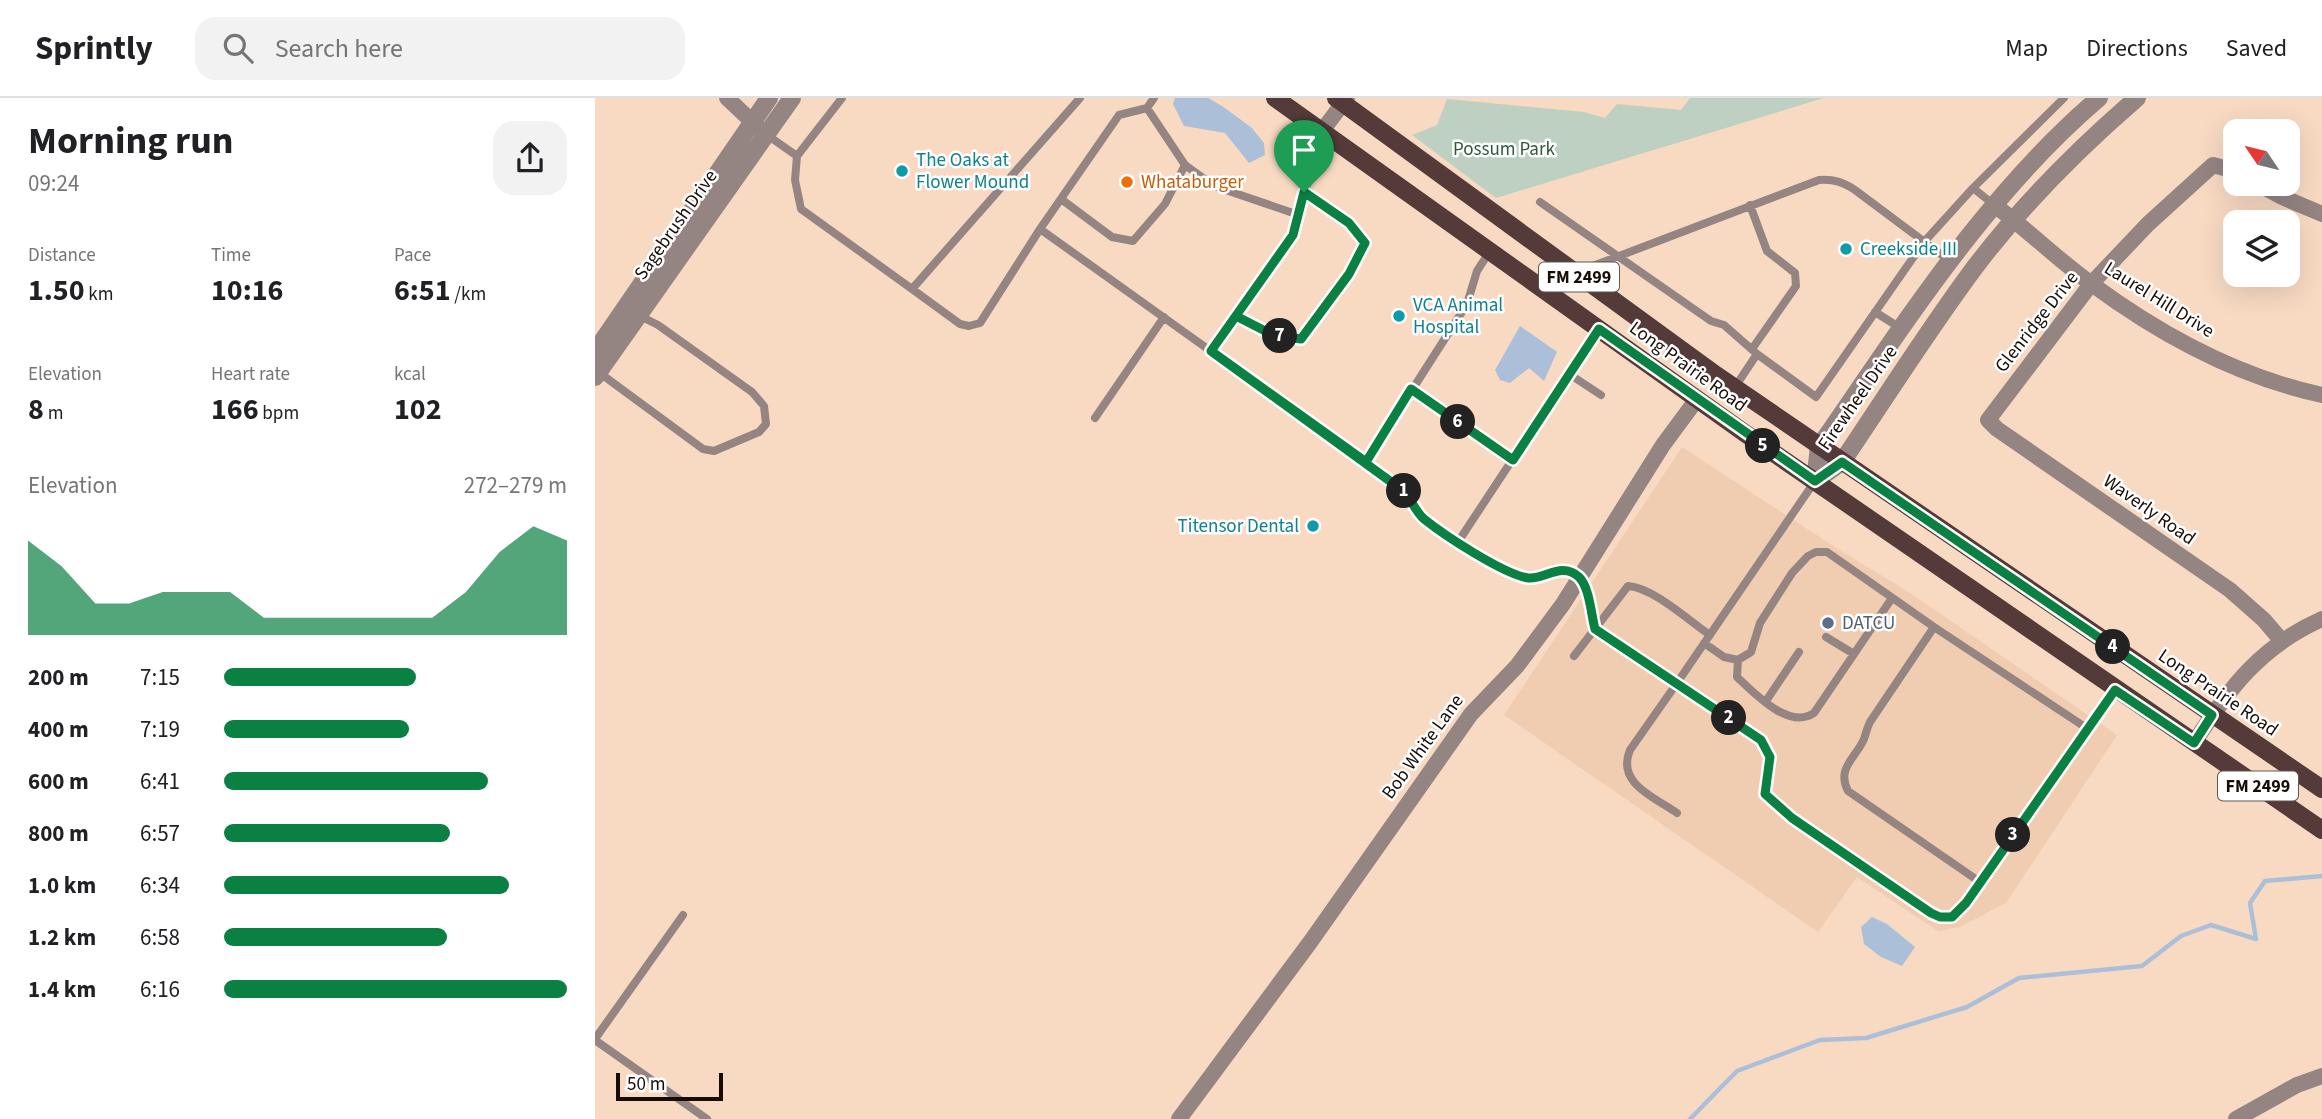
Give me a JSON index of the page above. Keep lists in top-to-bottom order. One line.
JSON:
{"streets":{"main road":["FM 2499","Long Prairie Road"],"street":["Sagebrush Drive","Laurel Hill Drive","Glenridge Drive","Firewheel Drive","Waverly Road","Bob White Lane"]},"crossings":[["Laurel Hill Drive","Glenridge Drive"],["Laurel Hill Drive","Firewheel Drive"],["Glenridge Drive","Waverly Road"],["Long Prairie Road","Firewheel Drive"],["Long Prairie Road","Bob White Lane"]],"parks":["Possum Park"],"places":["The Oaks at Flower Mound","Whataburger","Creekside III","VCA Animal Hospital","Titensor Dental","DATCU"],"scale_bar":"50 m","north":"top left","page":{"header":"Sprintly","search":"Search here","nav":["Map","Directions","Saved"],"heading":["Morning run","09:24"],"stats":[["Distance","1.50 km"],["Time","10:16"],["Pace","6:51 /km"],["Elevation","8 m"],["Heart rate","166 bpm"],["kcal","102"]],"pins":["7","6","5","1","4","2","3"],"chart":["Elevation","272–279 m"],"list":[{"name":"200 m","note":"7:15"},{"name":"400 m","note":"7:19"},{"name":"600 m","note":"6:41"},{"name":"800 m","note":"6:57"},{"name":"1.0 km","note":"6:34"},{"name":"1.2 km","note":"6:58"},{"name":"1.4 km","note":"6:16"}],"scale":"50 m"}}
